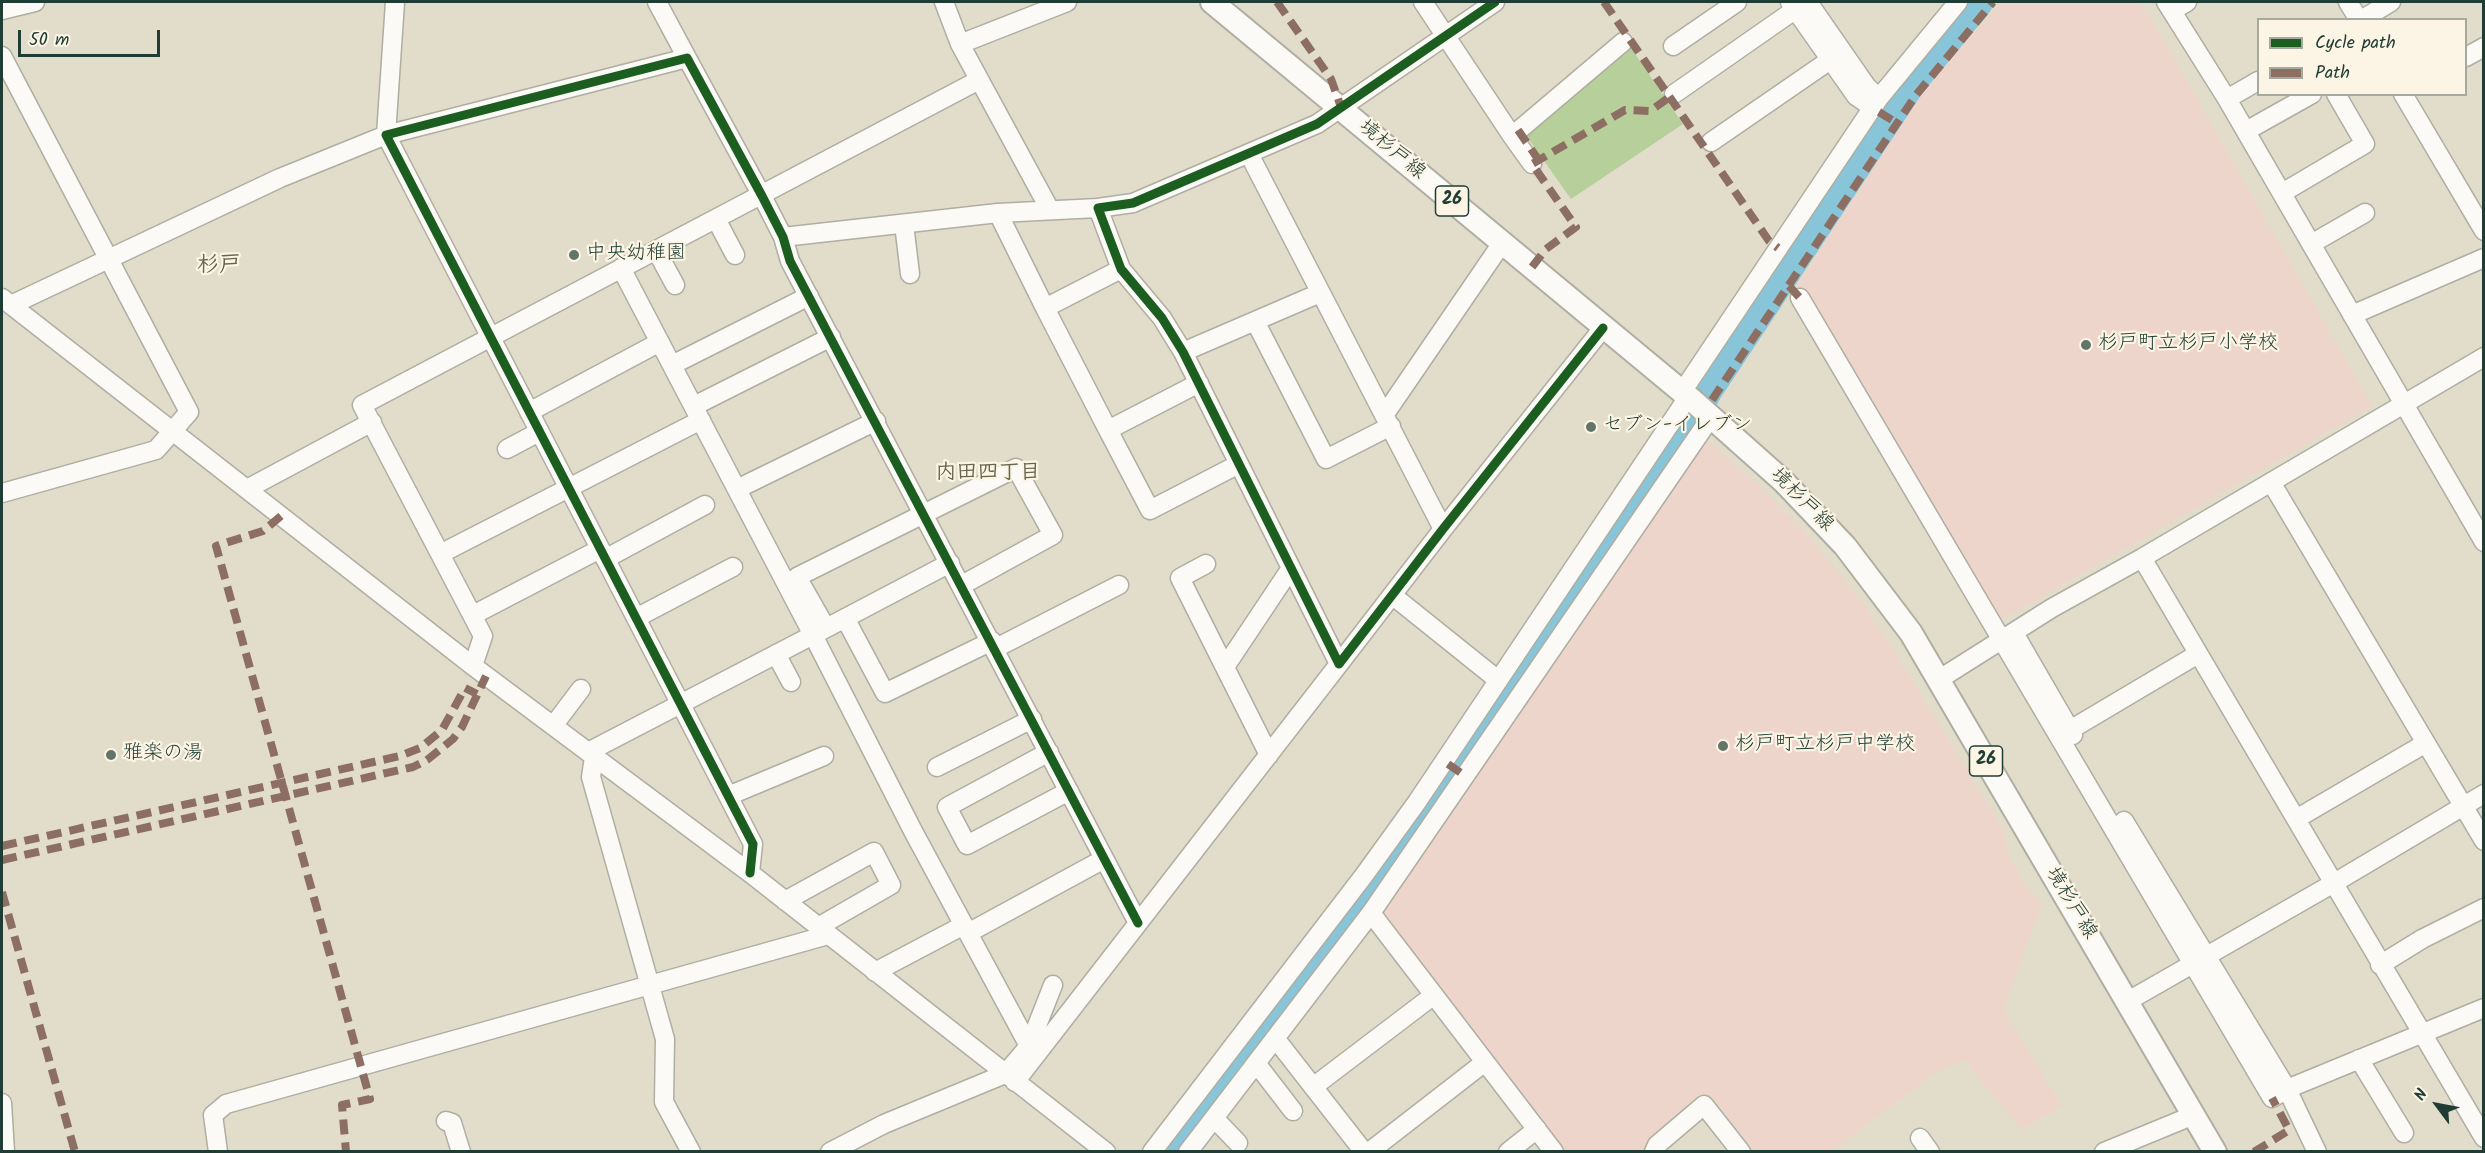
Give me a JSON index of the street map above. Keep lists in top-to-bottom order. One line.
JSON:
{"streets":{"main road":["境杉戸線","26"]},"districts":["杉戸","内田四丁目"],"places":["中央幼稚園","杉戸町立杉戸小学校","セブン-イレブン","杉戸町立杉戸中学校","雅楽の湯"],"legend":["Cycle path","Path"],"scale_bar":"50 m","north":"top left"}
